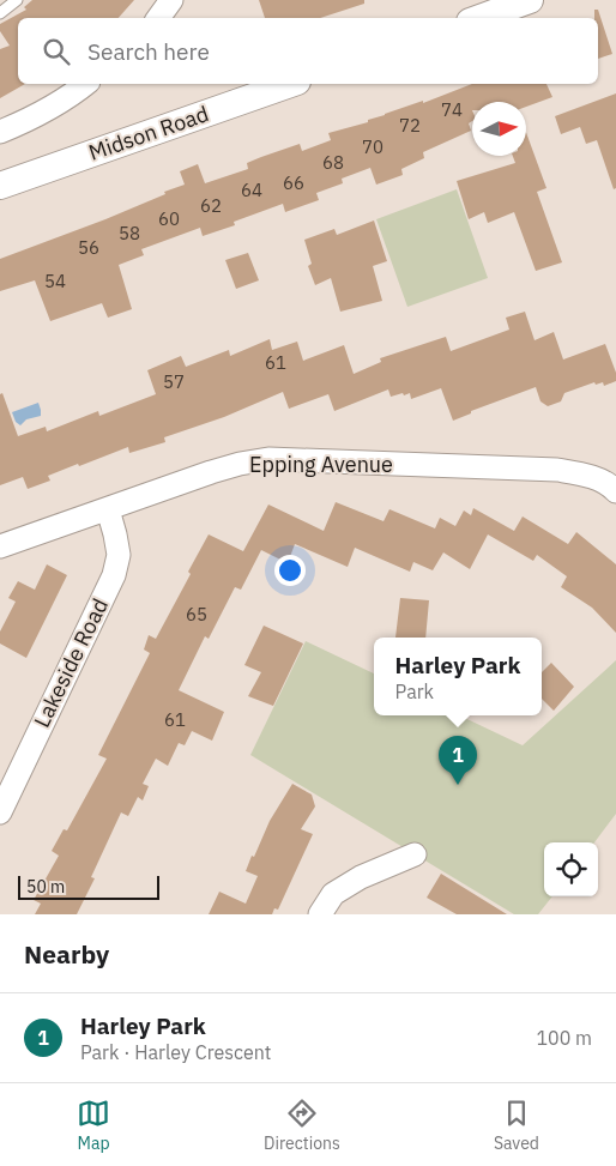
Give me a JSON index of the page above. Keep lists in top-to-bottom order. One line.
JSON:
{"streets":{"street":["Midson Road","Epping Avenue","Lakeside Road"]},"crossings":[["Epping Avenue","Lakeside Road"]],"house_numbers":["74","72","70","68","66","64","62","60","58","56","54","61","57","65","61"],"scale_bar":"50 m","north":"right","page":{"search":"Search here","popup":["Harley Park","Park"],"pins":"1","scale":"50 m","heading":"Nearby","list":[{"mark":"1","name":"Harley Park","note":"Park · Harley Crescent","value":"100 m"}],"nav":["Map","Directions","Saved"]}}
